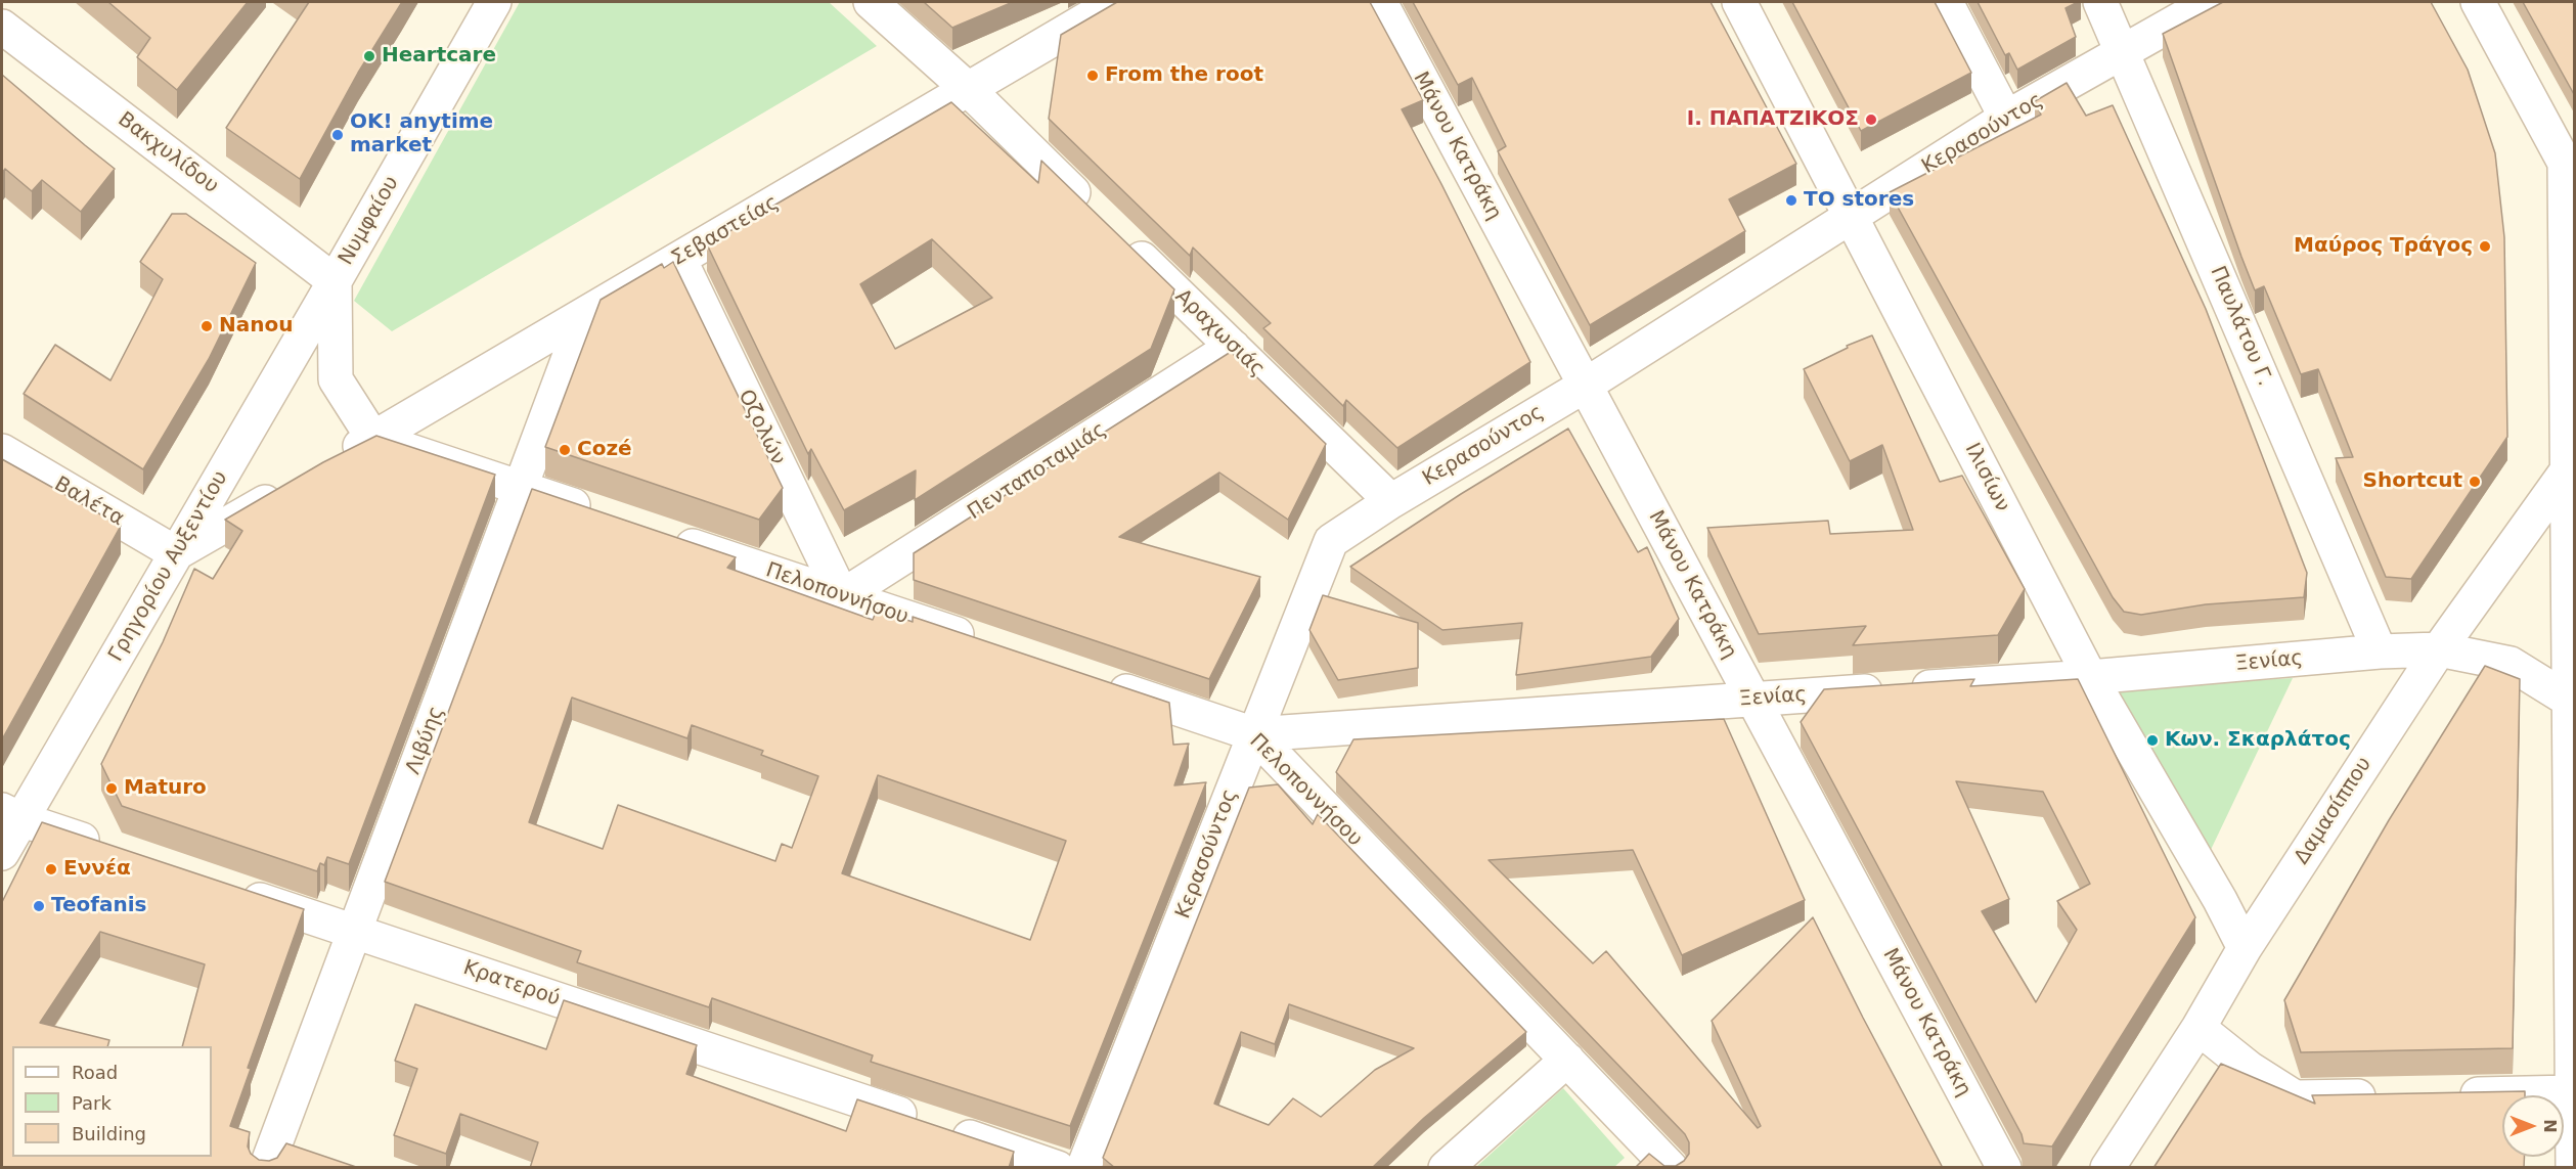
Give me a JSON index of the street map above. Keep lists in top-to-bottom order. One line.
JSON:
{"streets":{"street":["Κερασούντος","Μάνου Κατράκη","Βακχυλίδου","Νυμφαίου","Σεβαστείας","Παυλάτου Γ.","Αραχωσιάς","Οζολών","Πενταποταμιάς","Ιλισίων","Βαλέτα","Γρηγορίου Αυξεντίου","Πελοποννήσου","Ξενίας","Λιβύης","Δαμασίππου","Κρατερού"]},"crossings":[["Κερασούντος","Μάνου Κατράκη"],["Κερασούντος","Παυλάτου Γ."],["Κερασούντος","Αραχωσιάς"],["Κερασούντος","Ιλισίων"],["Κερασούντος","Πελοποννήσου"],["Κερασούντος","Ξενίας"],["Μάνου Κατράκη","Ξενίας"],["Βακχυλίδου","Νυμφαίου"],["Βακχυλίδου","Γρηγορίου Αυξεντίου"],["Νυμφαίου","Γρηγορίου Αυξεντίου"],["Σεβαστείας","Οζολών"],["Σεβαστείας","Λιβύης"],["Παυλάτου Γ.","Ξενίας"],["Αραχωσιάς","Πενταποταμιάς"],["Οζολών","Πενταποταμιάς"],["Οζολών","Πελοποννήσου"],["Πενταποταμιάς","Πελοποννήσου"],["Ιλισίων","Ξενίας"],["Ιλισίων","Δαμασίππου"],["Βαλέτα","Γρηγορίου Αυξεντίου"],["Πελοποννήσου","Ξενίας"],["Ξενίας","Δαμασίππου"],["Λιβύης","Κρατερού"]],"places":["Heartcare","From the root","Ι. ΠΑΠΑΤΖΙΚΟΣ","OK! anytime market","TO stores","Μαύρος Τράγος","Nanou","Cozé","Shortcut","Κων. Σκαρλάτος","Maturo","Εννέα","Teofanis"],"legend":["Road","Park","Building"],"north":"right"}
